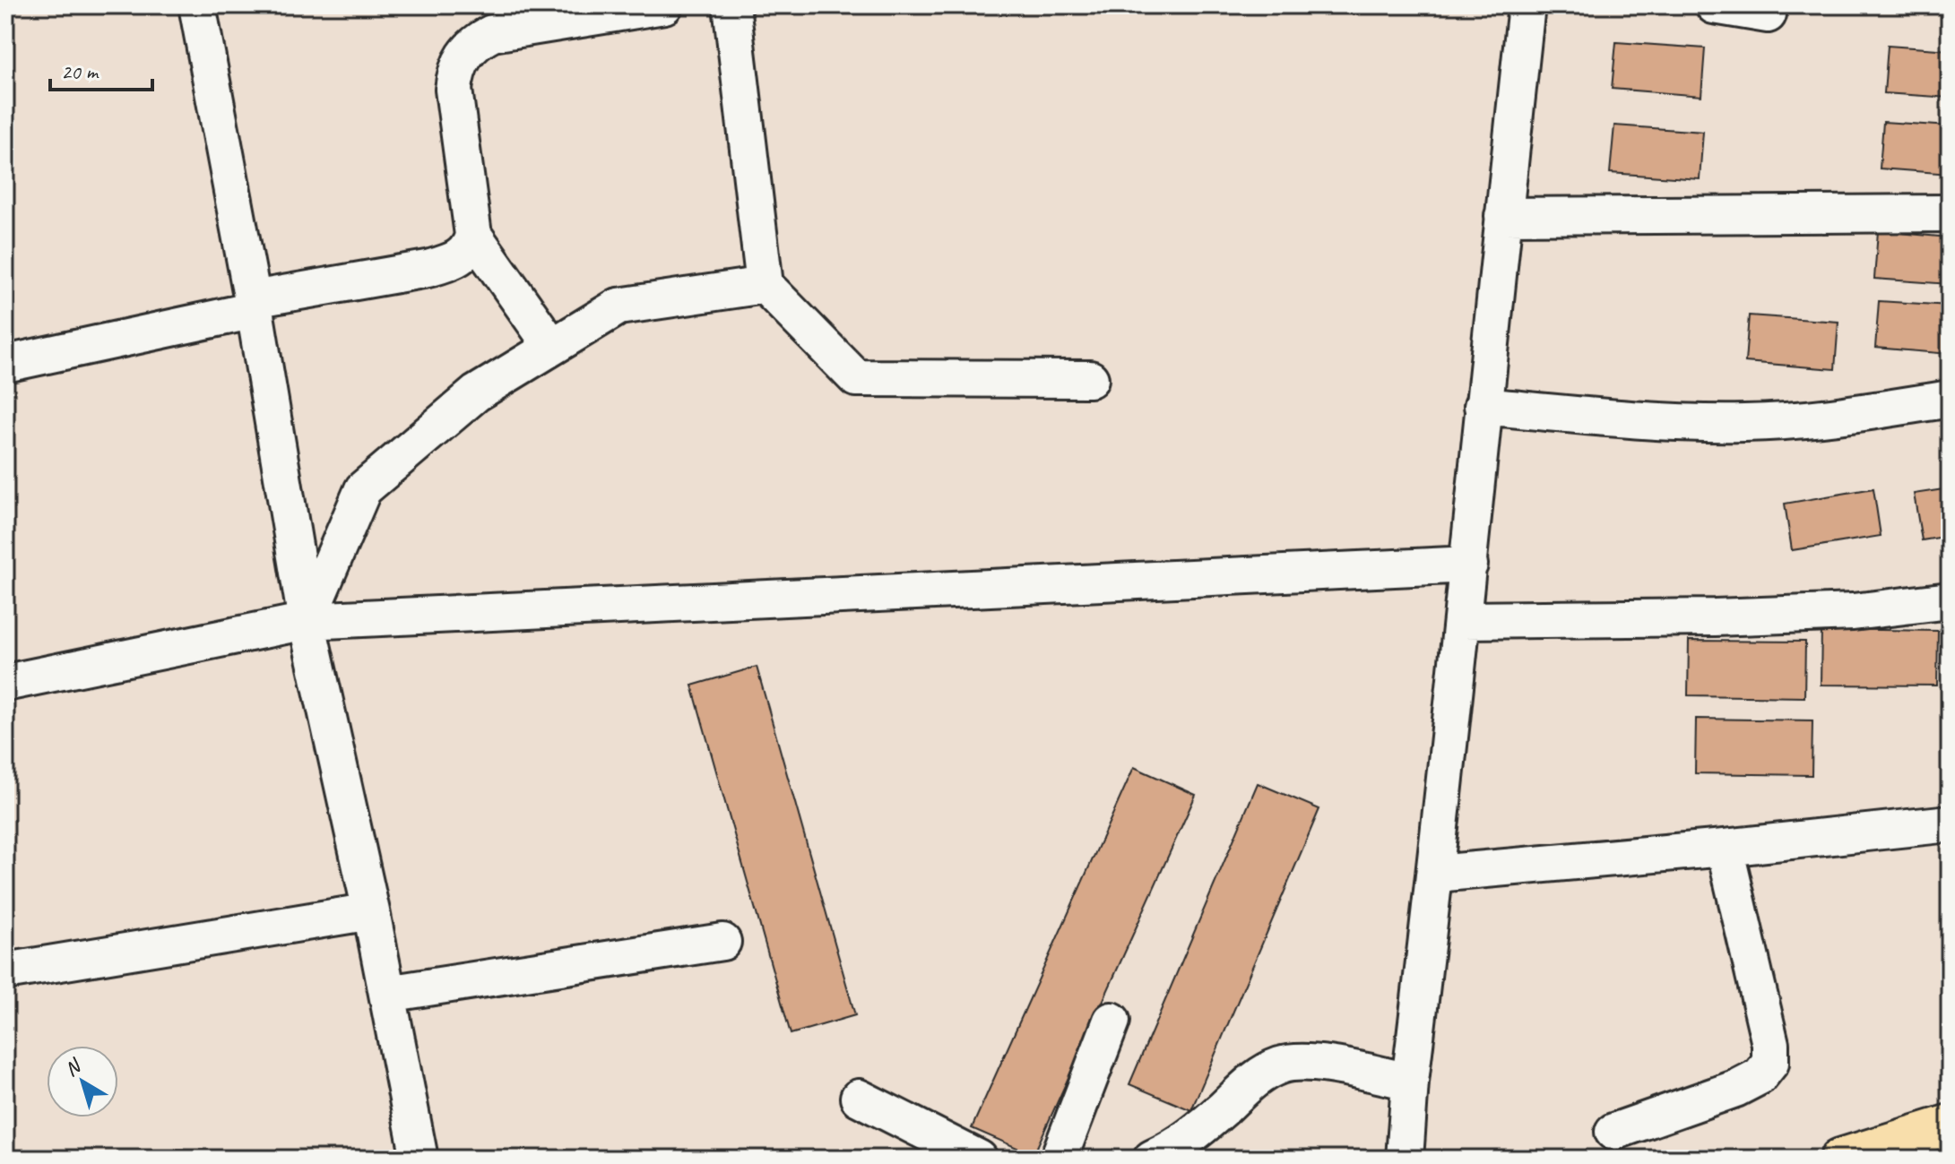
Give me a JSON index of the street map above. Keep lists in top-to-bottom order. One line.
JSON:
{"scale_bar":"20 m","north":"top left"}
